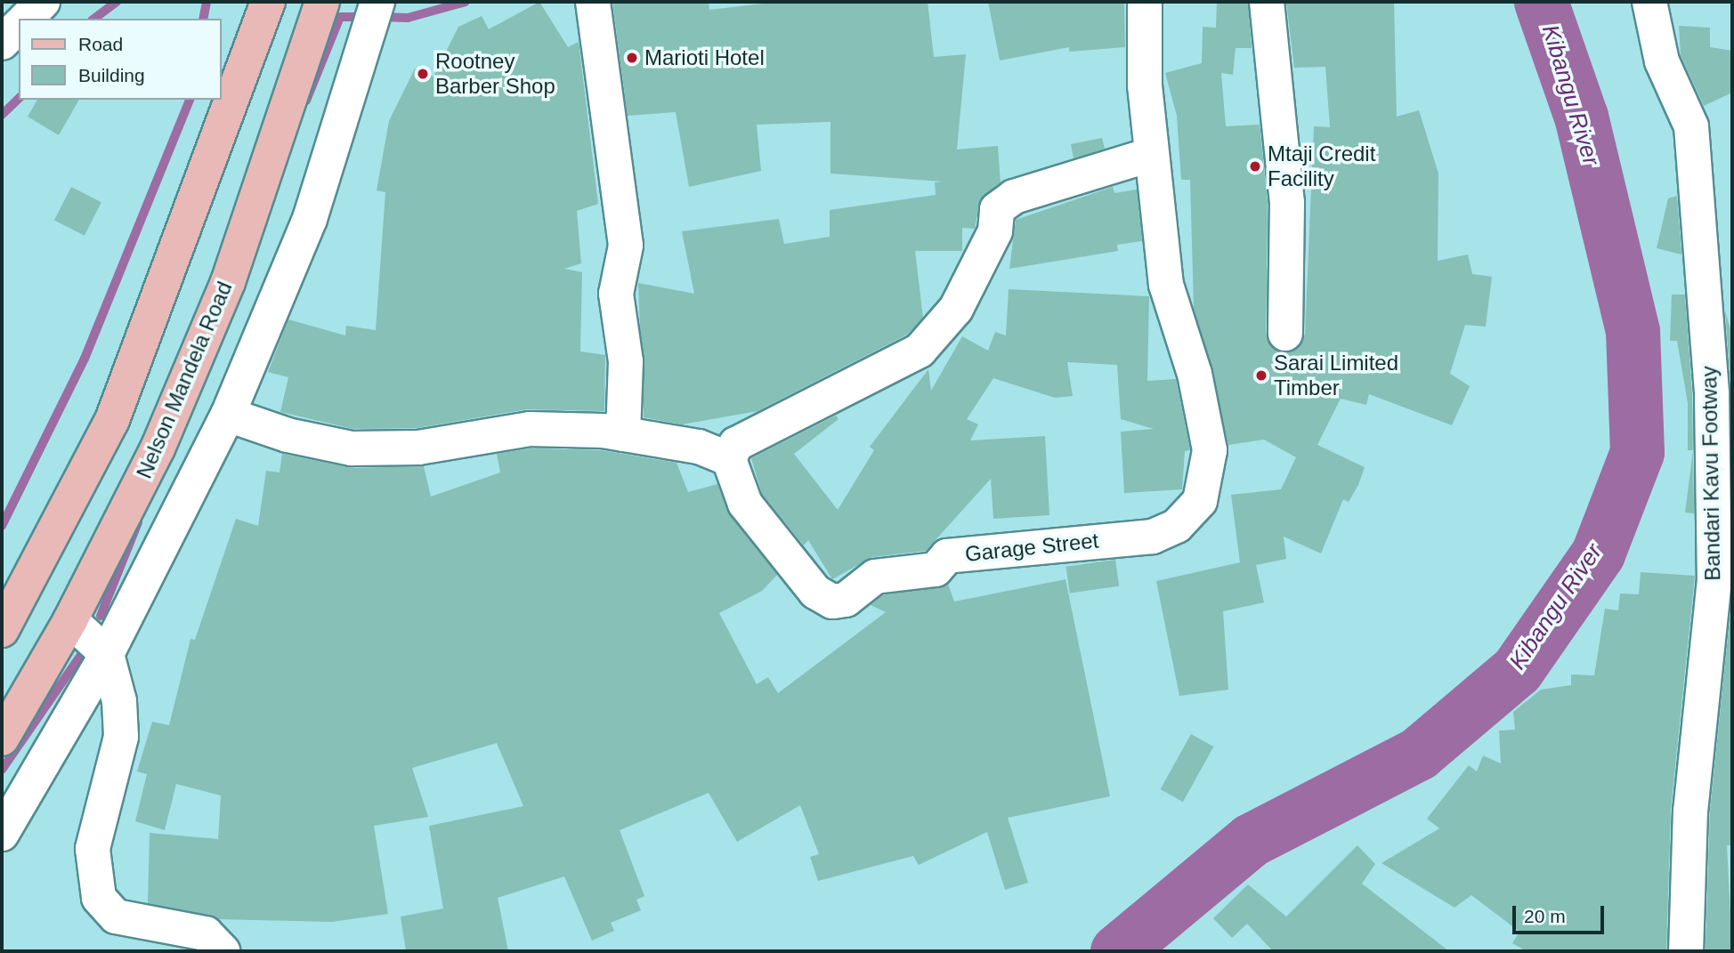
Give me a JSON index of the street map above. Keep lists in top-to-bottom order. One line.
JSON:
{"streets":{"main road":["Nelson Mandela Road"],"street":["Bandari Kavu Footway","Garage Street"]},"water":["Kibangu River"],"places":["Marioti Hotel","Rootney Barber Shop","Mtaji Credit Facility","Sarai Limited Timber"],"legend":["Road","Building"],"scale_bar":"20 m"}
